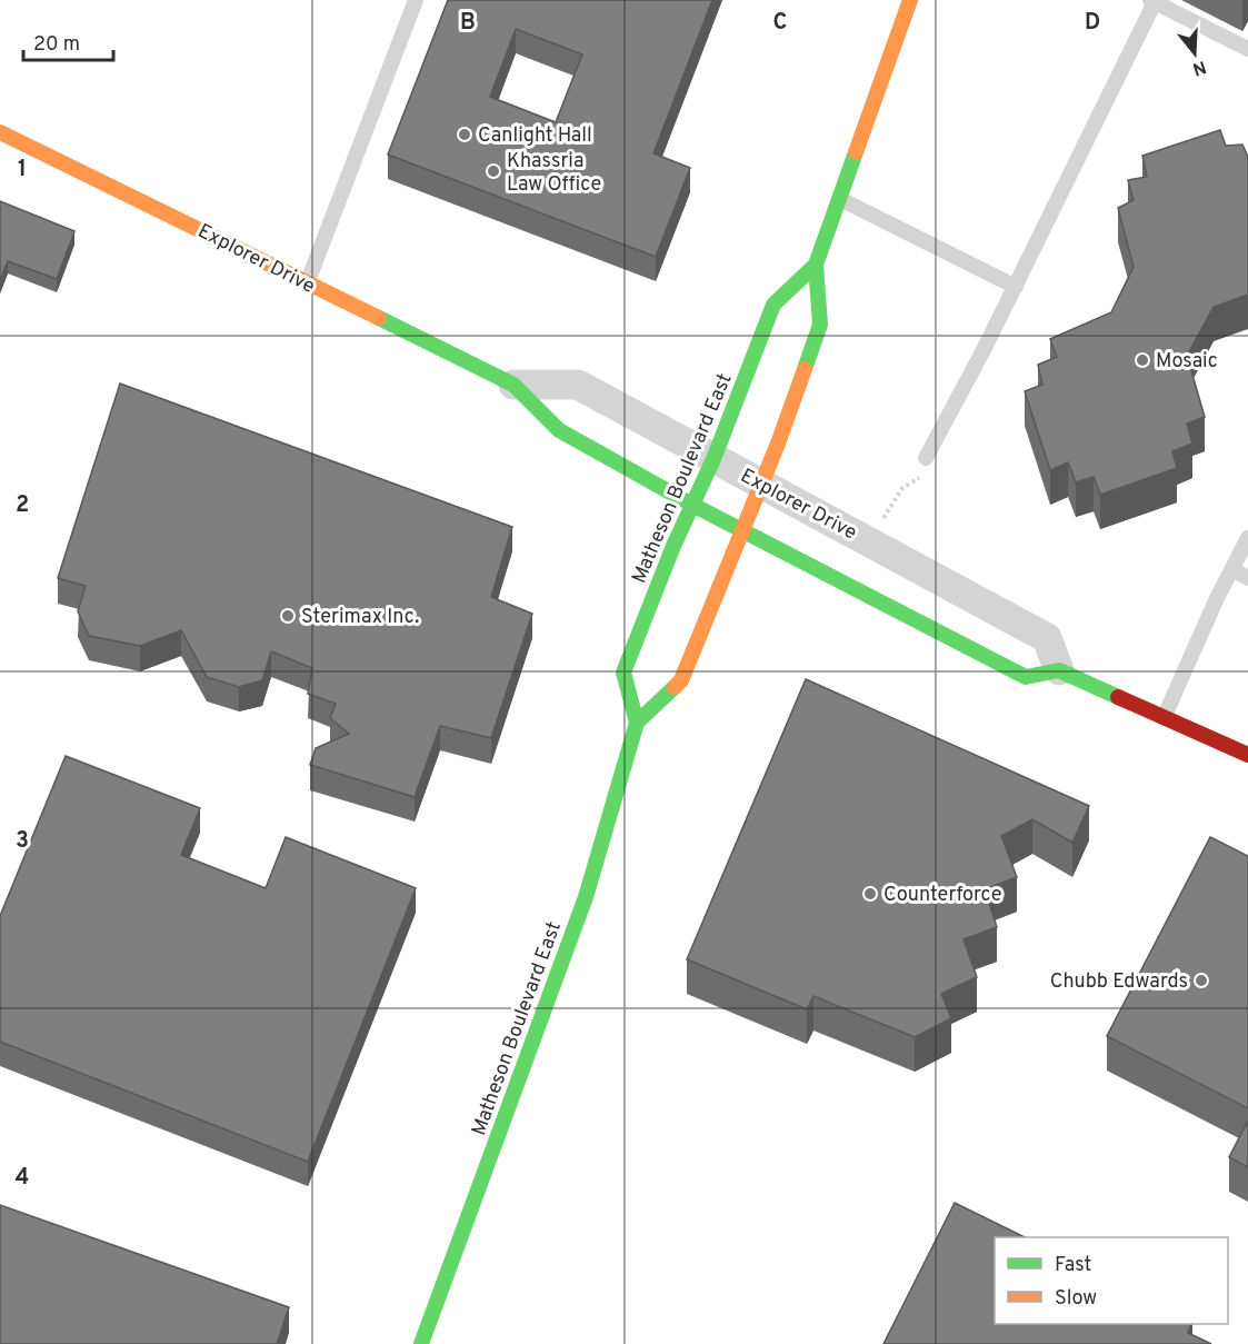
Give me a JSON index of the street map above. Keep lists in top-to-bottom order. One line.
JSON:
{"streets":{"street":["Explorer Drive","Matheson Boulevard East"]},"crossings":[["Explorer Drive","Matheson Boulevard East"]],"places":["Canlight Hall","Khassria Law Office","Mosaic","Sterimax Inc.","Counterforce","Chubb Edwards"],"legend":["Fast","Slow"],"scale_bar":"20 m","north":"bottom","grid":{"columns":["B","C","D"],"rows":["1","2","3","4"]}}
